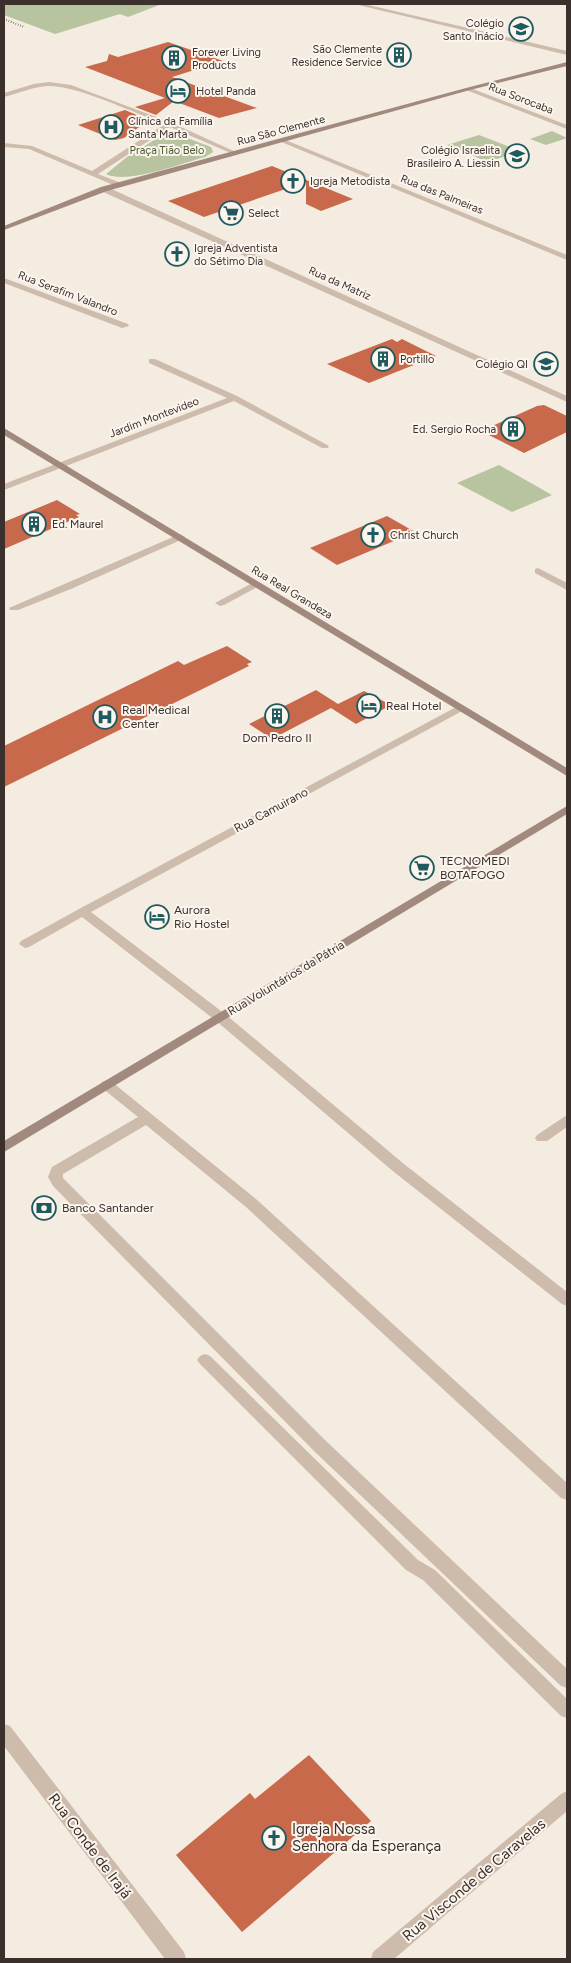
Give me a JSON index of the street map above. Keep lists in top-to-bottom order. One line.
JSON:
{"streets":{"main road":["Rua São Clemente","Rua Real Grandeza","Rua Voluntários da Pátria"],"street":["Rua Sorocaba","Rua das Palmeiras","Rua da Matriz","Rua Serafim Valandro","Jardim Montevideo","Rua Camuirano","Rua Conde de Irajá","Rua Visconde de Caravelas"]},"crossings":[["Rua Sorocaba","Rua São Clemente"],["Rua São Clemente","Rua das Palmeiras"],["Rua São Clemente","Rua da Matriz"],["Jardim Montevideo","Rua Real Grandeza"],["Rua Real Grandeza","Rua Camuirano"]],"parks":["Praça Tião Belo"],"places":{"school or university":["Colégio Santo Inácio","Colégio Israelita Brasileiro A. Liessin","Colégio QI"],"building":["São Clemente Residence Service","Forever Living Products","Portillo","Ed. Sergio Rocha","Ed. Maurel","Dom Pedro II"],"hotel":["Hotel Panda","Real Hotel","Aurora Rio Hostel"],"hospital":["Clínica da Família Santa Marta","Real Medical Center"],"church":["Igreja Metodista","Igreja Adventista do Sétimo Dia","Christ Church","Igreja Nossa Senhora da Esperança"],"supermarket":["Select","TECNOMEDI BOTAFOGO"],"bank":["Banco Santander"]}}
